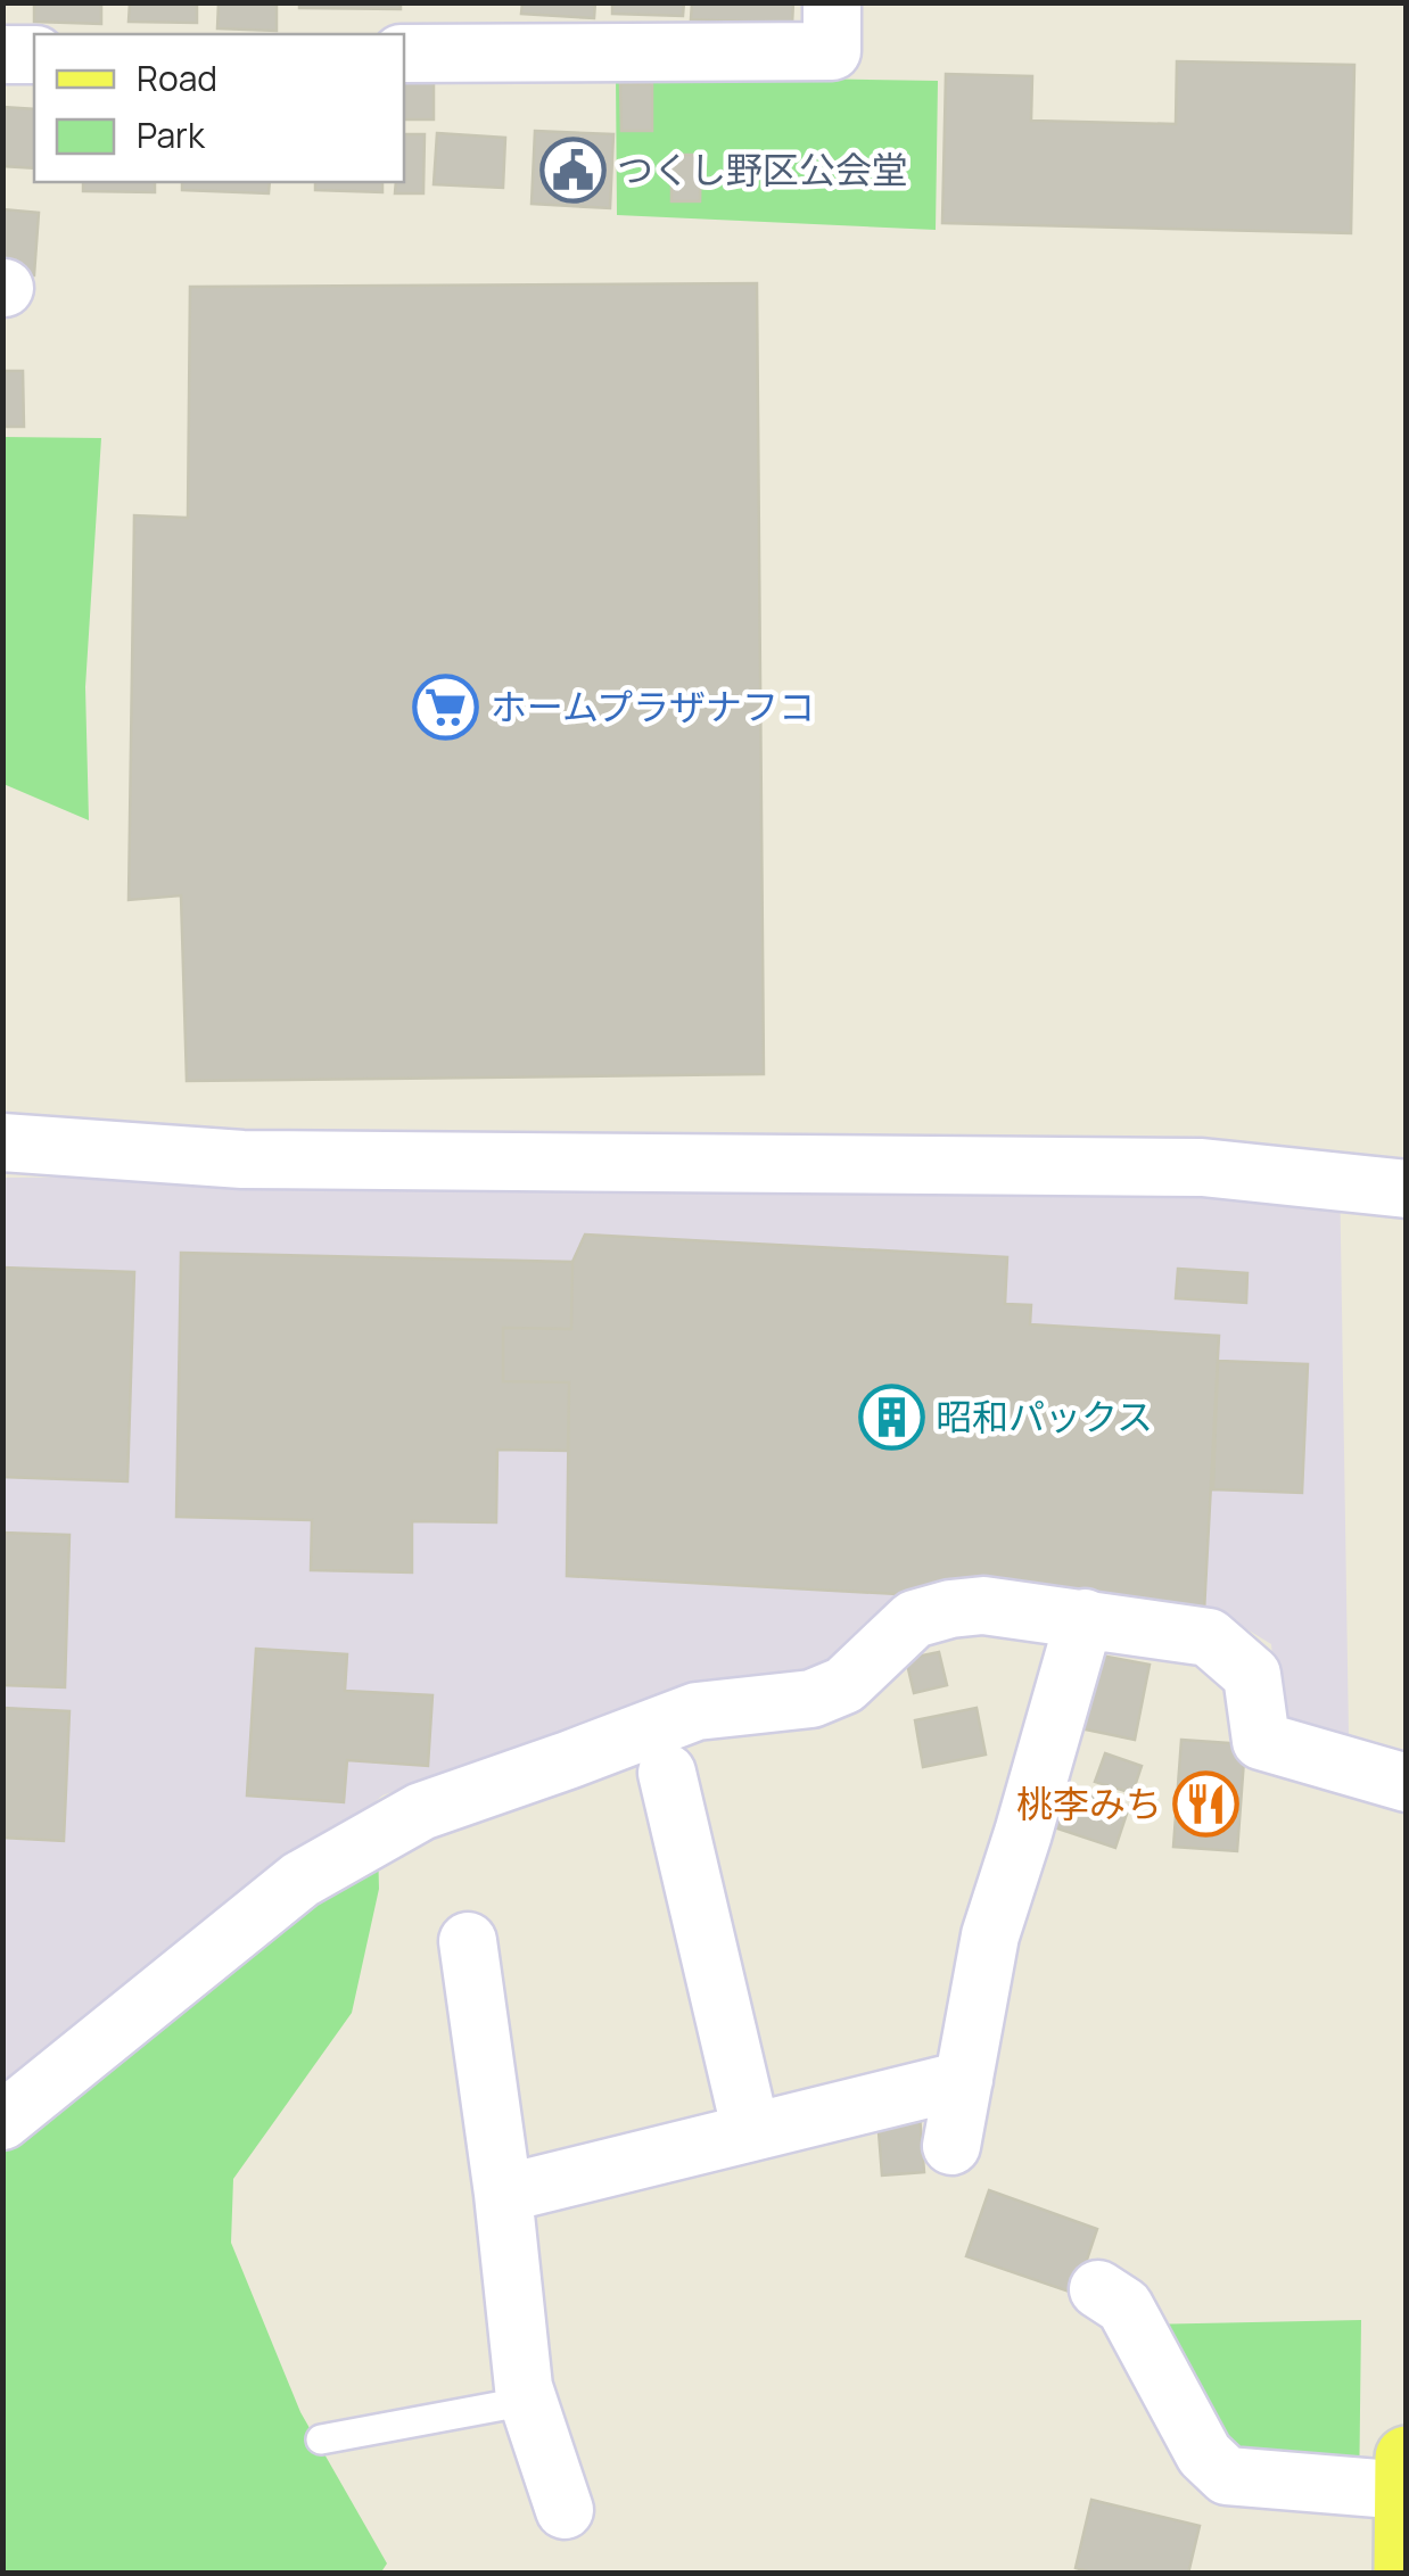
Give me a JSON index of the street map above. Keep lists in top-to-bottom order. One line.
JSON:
{"places":{"public building":["つくし野区公会堂"],"supermarket":["ホームプラザナフコ"],"building":["昭和パックス"],"restaurant":["桃李みち"]},"legend":["Road","Park"]}
